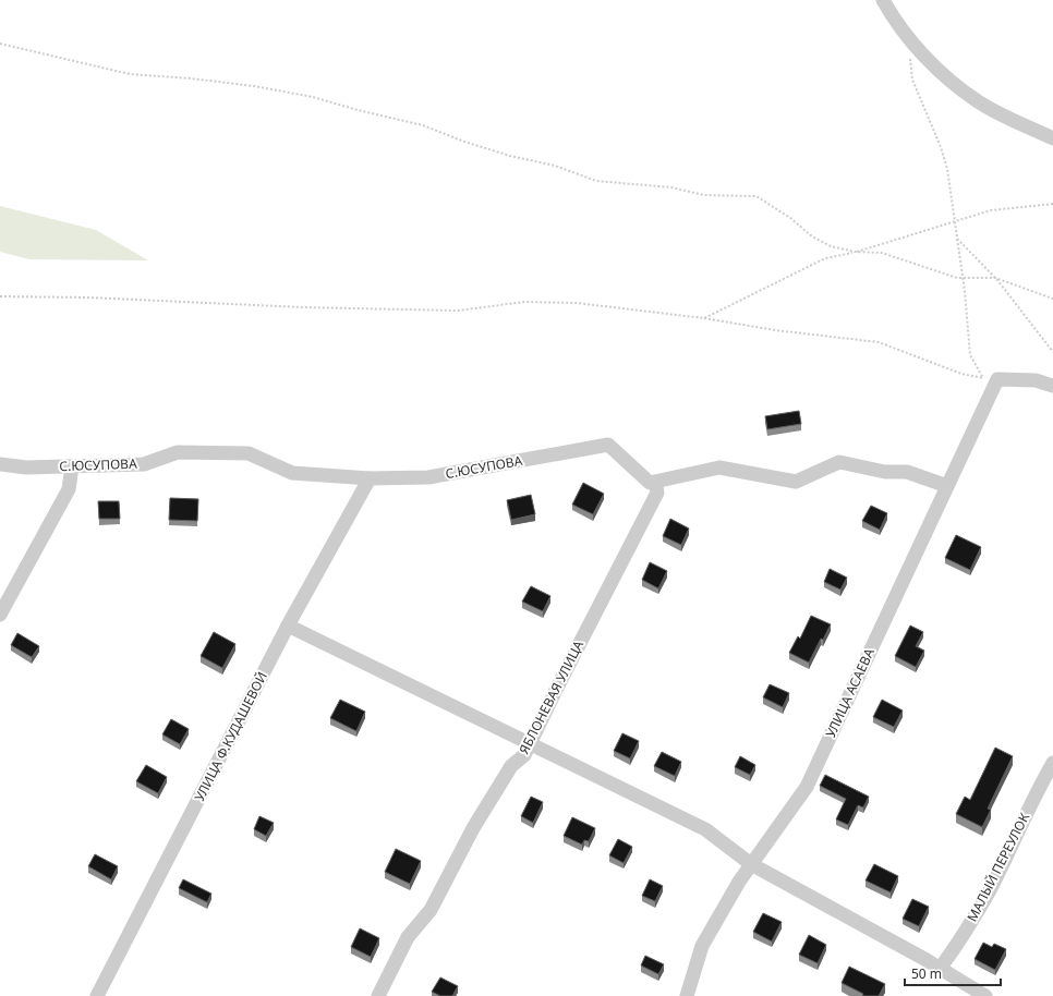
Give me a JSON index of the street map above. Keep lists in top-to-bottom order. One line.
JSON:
{"streets":{"street":["С.ЮСУПОВА","УЛИЦА АСАЕВА","ЯБЛОНЕВАЯ УЛИЦА","УЛИЦА Ф.КУДАШЕВОЙ","МАЛЫЙ ПЕРЕУЛОК"]},"crossings":[["С.ЮСУПОВА","ЯБЛОНЕВАЯ УЛИЦА"],["С.ЮСУПОВА","УЛИЦА Ф.КУДАШЕВОЙ"]],"scale_bar":"50 m"}
